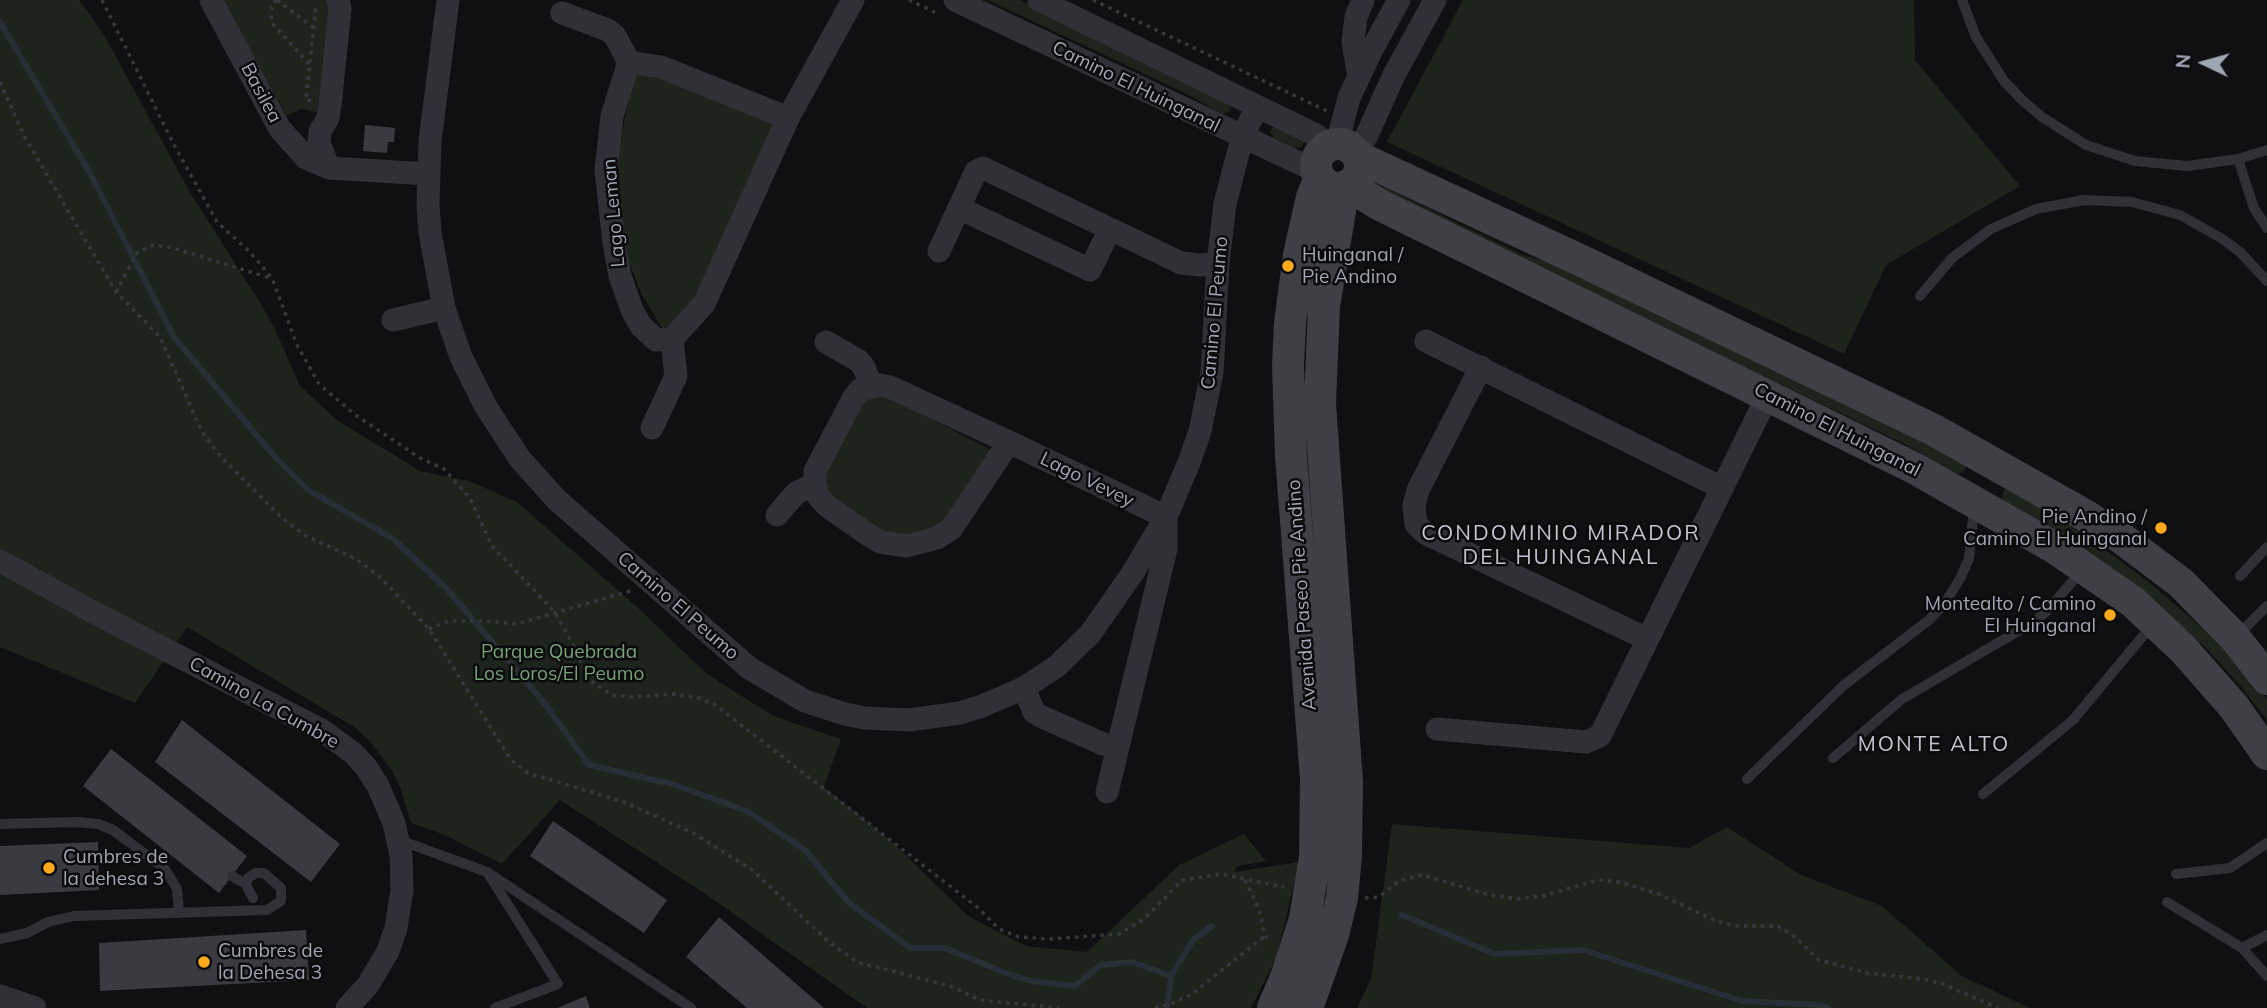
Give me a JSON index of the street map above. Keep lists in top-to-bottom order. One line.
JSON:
{"streets":{"street":["Camino El Huinganal","Basilea","Lago Leman","Camino El Peumo","Lago Vevey","Avenida Paseo Pie Andino","Camino La Cumbre"]},"crossings":[["Camino El Huinganal","Camino El Peumo"],["Camino El Huinganal","Avenida Paseo Pie Andino"],["Basilea","Camino El Peumo"],["Camino El Peumo","Lago Vevey"]],"districts":["CONDOMINIO MIRADOR DEL HUINGANAL","MONTE ALTO"],"parks":["Parque Quebrada Los Loros/El Peumo"],"places":["Huinganal / Pie Andino","Pie Andino / Camino El Huinganal","Montealto / Camino El Huinganal","Cumbres de la dehesa 3","Cumbres de la Dehesa 3"],"north":"left"}
